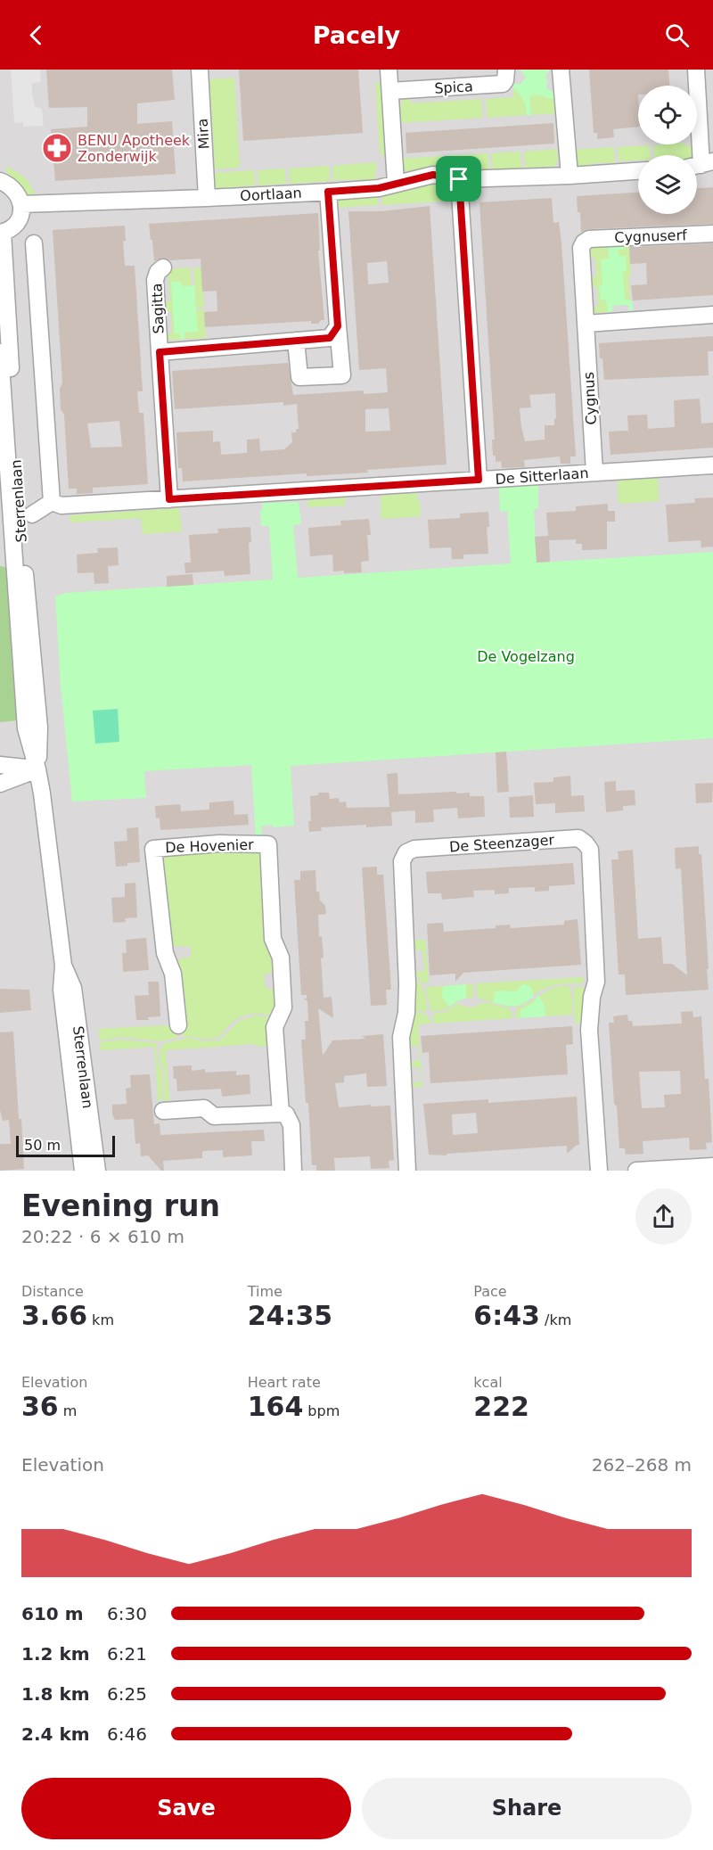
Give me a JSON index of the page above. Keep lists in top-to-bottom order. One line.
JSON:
{"streets":{"street":["Spica","Mira","Oortlaan","Cygnuserf","Sagitta","Cygnus","De Sitterlaan","Sterrenlaan","De Steenzager","De Hovenier"]},"crossings":[["Mira","Oortlaan"],["Cygnuserf","Cygnus"],["Sagitta","De Sitterlaan"],["Cygnus","De Sitterlaan"],["De Sitterlaan","Sterrenlaan"]],"parks":["De Vogelzang"],"places":{"pharmacy":["BENU Apotheek Zonderwijk"]},"scale_bar":"50 m","page":{"header":"Pacely","scale":"50 m","heading":["Evening run","20:22 · 6 × 610 m"],"stats":[["Distance","3.66 km"],["Time","24:35"],["Pace","6:43 /km"],["Elevation","36 m"],["Heart rate","164 bpm"],["kcal","222"]],"chart":["Elevation","262–268 m"],"list":[{"name":"610 m","note":"6:30"},{"name":"1.2 km","note":"6:21"},{"name":"1.8 km","note":"6:25"},{"name":"2.4 km","note":"6:46"}],"buttons":["Save","Share"]}}
